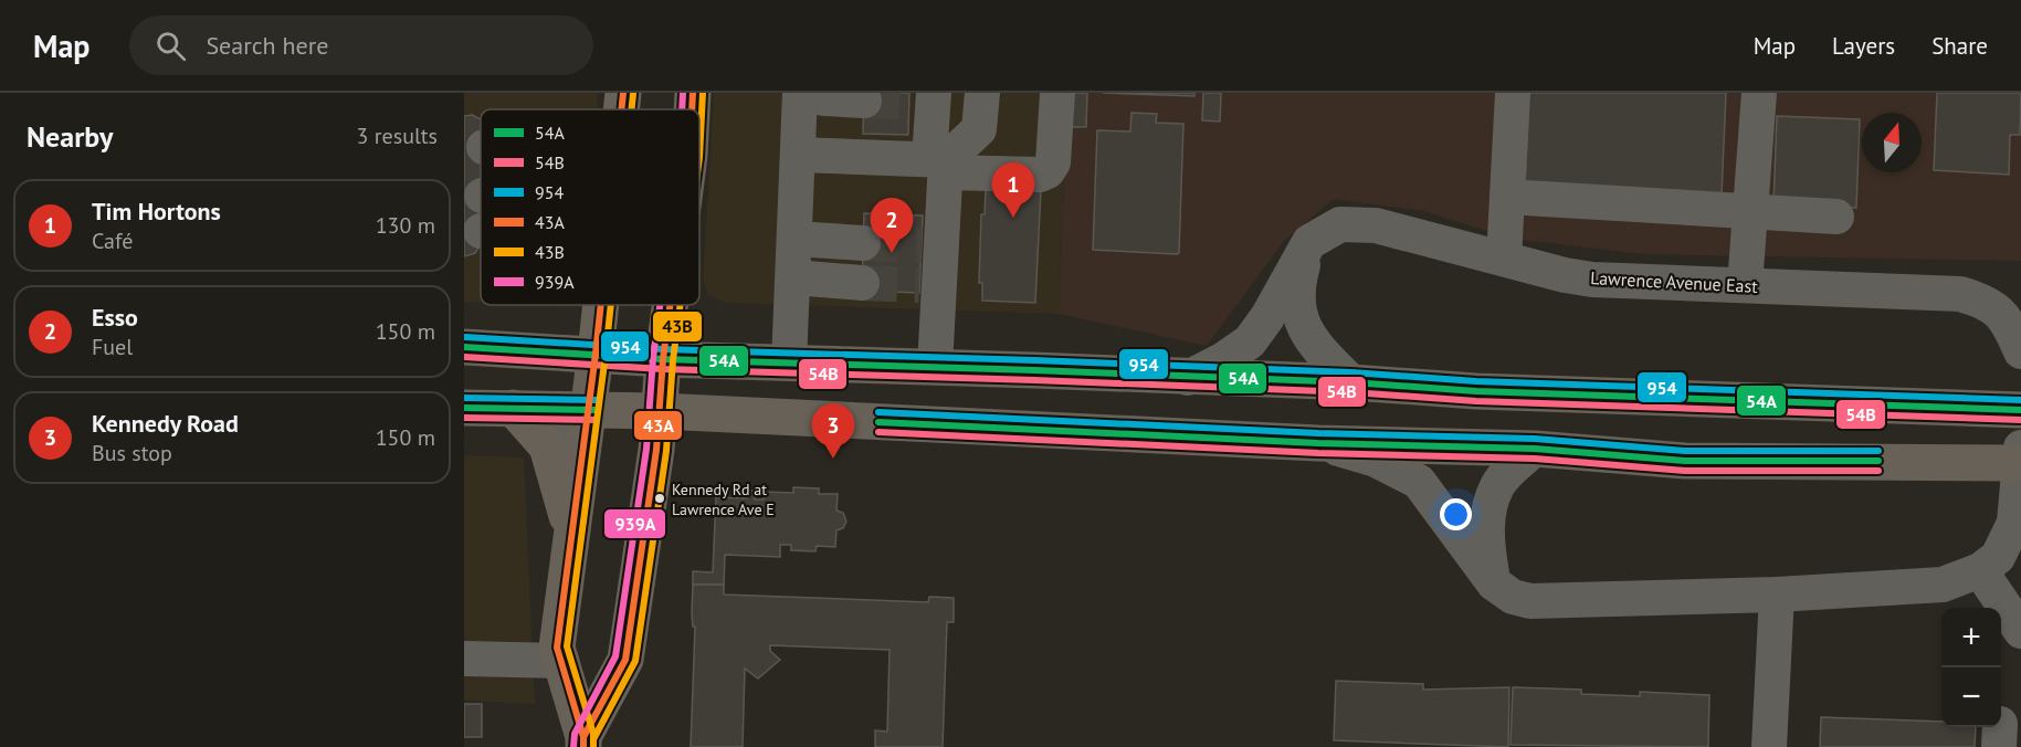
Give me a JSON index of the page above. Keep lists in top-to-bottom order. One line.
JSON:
{"streets":{"main road":["Lawrence Avenue East"]},"places":["Kennedy Rd at Lawrence Ave E"],"lines":["transit line 43A","transit line 43B","transit line 939A","transit line 954","transit line 54A","transit line 54B"],"legend":["54A","54B","954","43A","43B","939A"],"north":"top","page":{"header":"Map","search":"Search here","nav":["Map","Layers","Share"],"heading":["Nearby","3 results"],"pins":["1","2","3"],"list":[{"mark":"1","name":"Tim Hortons","note":"Café","value":"130 m"},{"mark":"2","name":"Esso","note":"Fuel","value":"150 m"},{"mark":"3","name":"Kennedy Road","note":"Bus stop","value":"150 m"}],"map_buttons":["+","−"]}}
